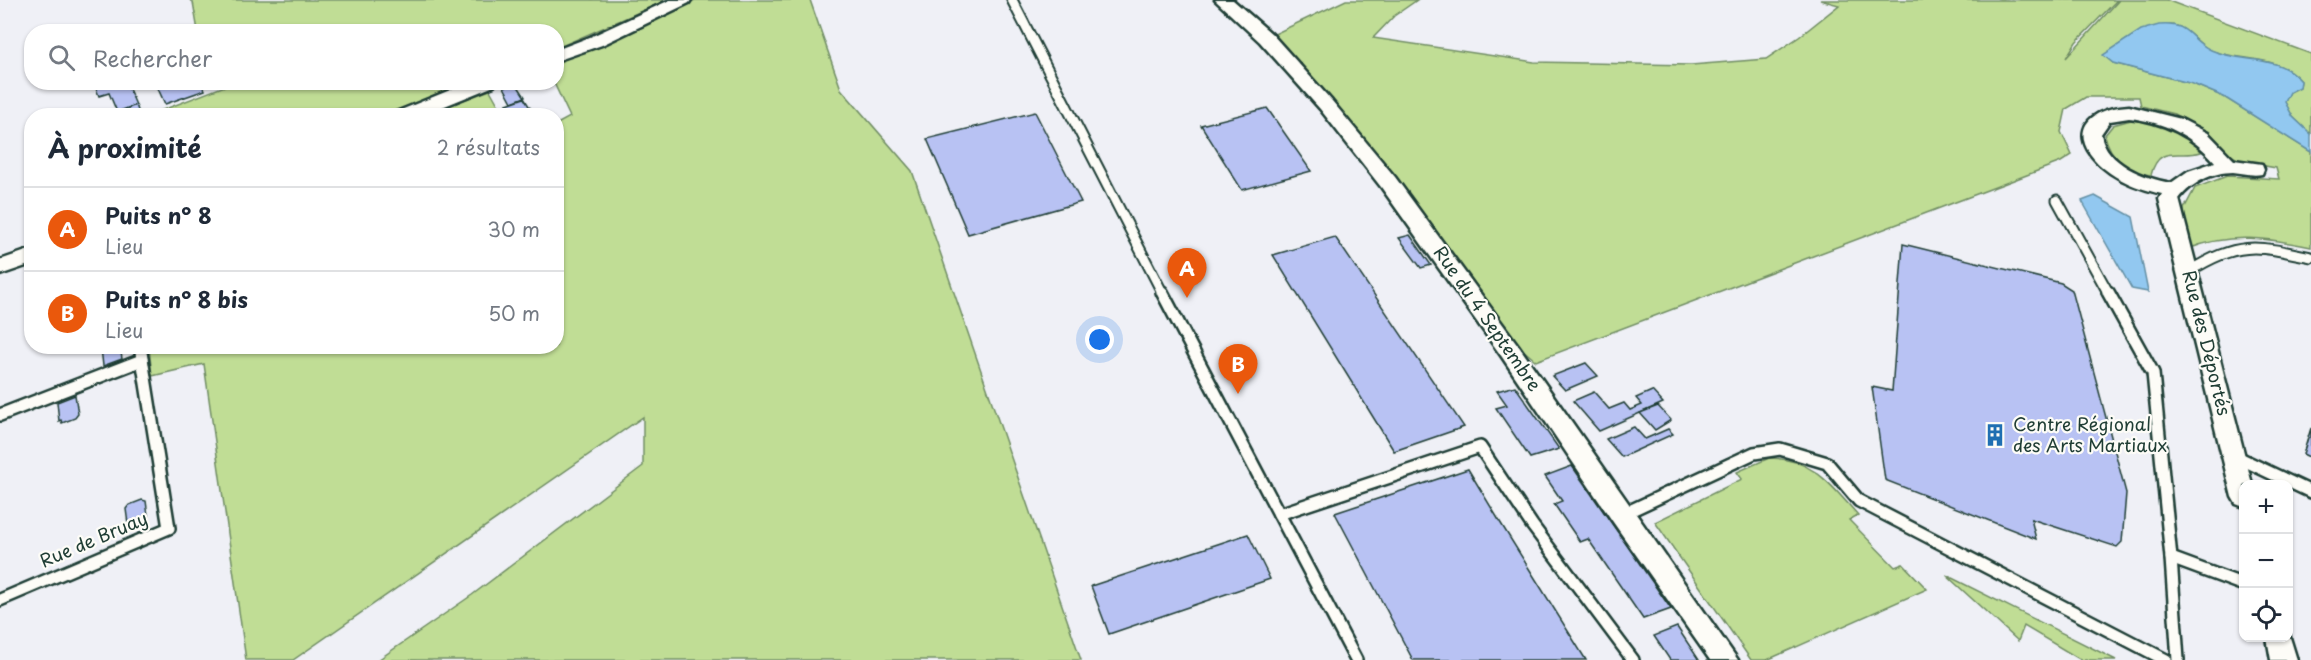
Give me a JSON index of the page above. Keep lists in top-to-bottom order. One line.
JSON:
{"streets":{"street":["Rue du 4 Septembre","Rue des Déportés"],"lane":["Rue de Bruay"]},"places":{"building":["Centre Régional des Arts Martiaux"]},"page":{"search":"Rechercher","heading":["À proximité","2 résultats"],"list":[{"mark":"A","name":"Puits n° 8","note":"Lieu","value":"30 m"},{"mark":"B","name":"Puits n° 8 bis","note":"Lieu","value":"50 m"}],"pins":["A","B"],"map_buttons":["+","−"]}}
